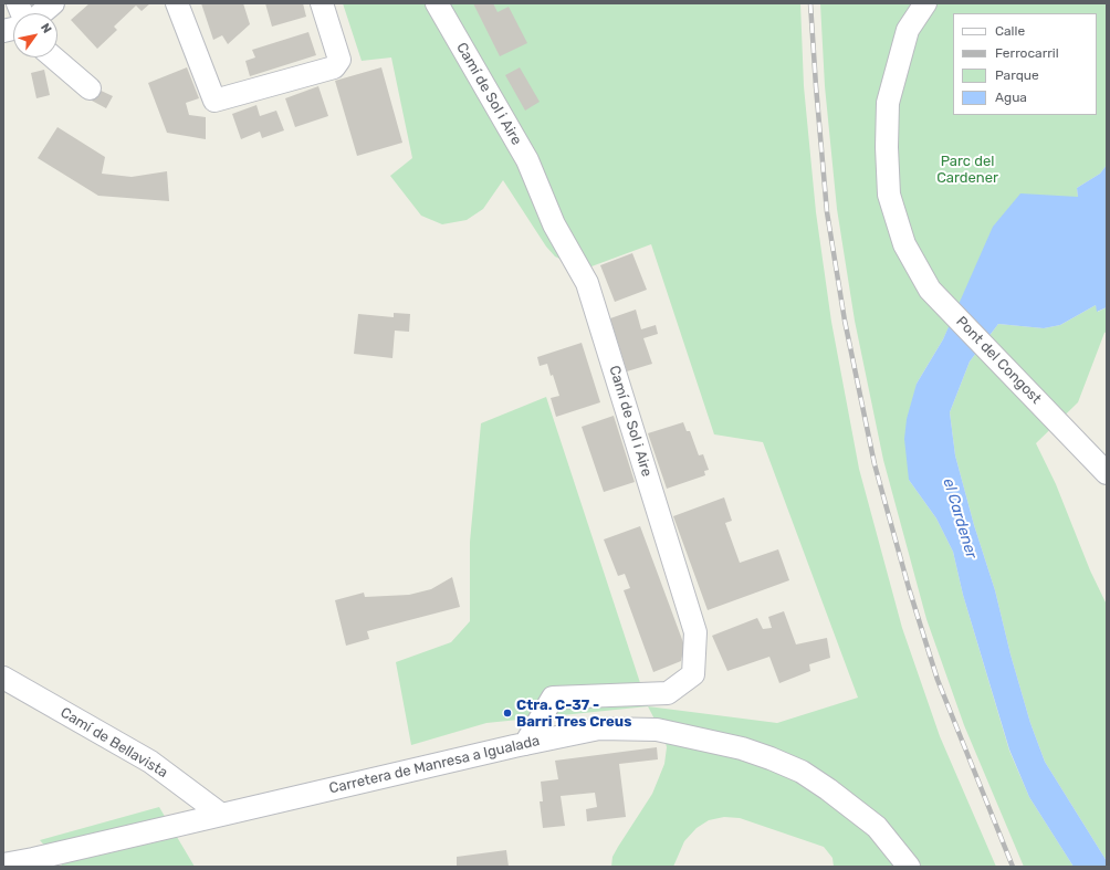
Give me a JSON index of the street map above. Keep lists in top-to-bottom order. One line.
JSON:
{"streets":{"street":["Camí de Sol i Aire","Pont del Congost","Camí de Bellavista","Carretera de Manresa a Igualada"]},"crossings":[["Camí de Sol i Aire","Carretera de Manresa a Igualada"],["Camí de Bellavista","Carretera de Manresa a Igualada"]],"water":["el Cardener"],"parks":["Parc del Cardener"],"places":["Ctra. C-37 - Barri Tres Creus"],"legend":["Calle","Ferrocarril","Parque","Agua"],"north":"top right"}
